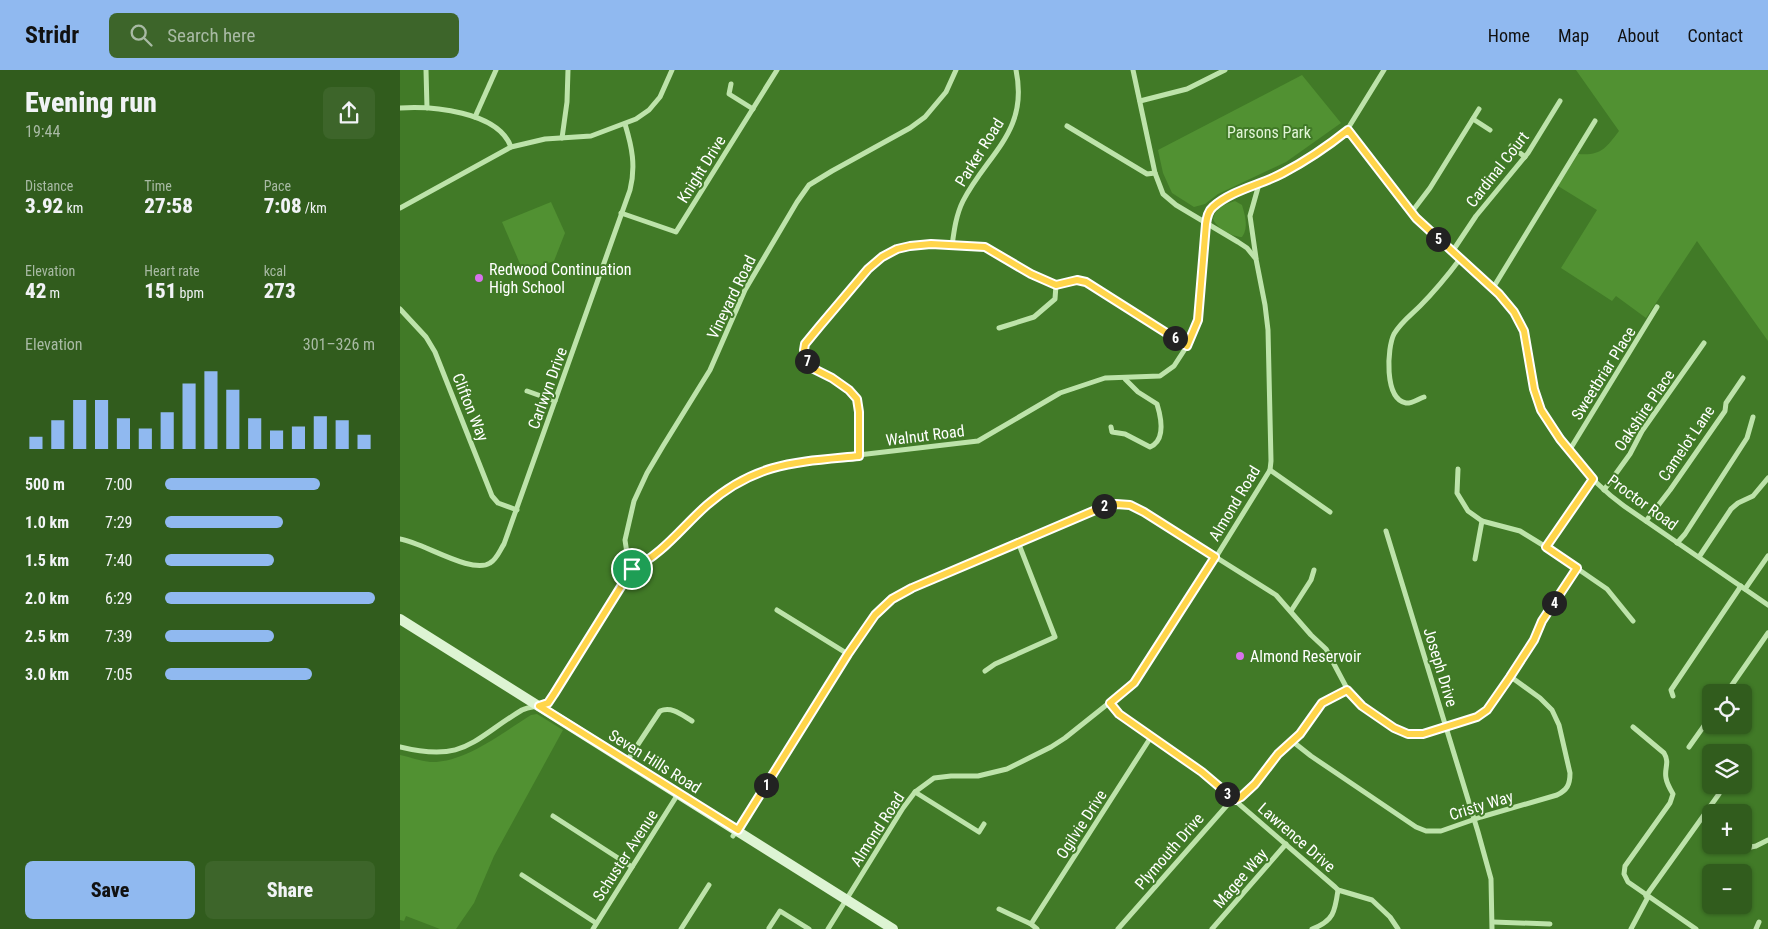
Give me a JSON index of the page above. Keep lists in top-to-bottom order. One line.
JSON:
{"streets":{"street":["Parker Road","Knight Drive","Cardinal Court","Vineyard Road","Sweetbriar Place","Carlwyn Drive","Clifton Way","Oakshire Place","Walnut Road","Camelot Lane","Proctor Road","Almond Road","Joseph Drive","Seven Hills Road","Cristy Way","Ogilvie Drive","Lawrence Drive","Plymouth Drive","Schuster Avenue","Magee Way"]},"crossings":[["Knight Drive","Carlwyn Drive"],["Cardinal Court","Proctor Road"],["Vineyard Road","Walnut Road"],["Sweetbriar Place","Proctor Road"],["Carlwyn Drive","Clifton Way"],["Oakshire Place","Proctor Road"],["Walnut Road","Proctor Road"],["Walnut Road","Almond Road"],["Walnut Road","Seven Hills Road"],["Camelot Lane","Proctor Road"],["Almond Road","Seven Hills Road"],["Almond Road","Lawrence Drive"],["Joseph Drive","Cristy Way"],["Seven Hills Road","Schuster Avenue"],["Cristy Way","Plymouth Drive"],["Ogilvie Drive","Lawrence Drive"],["Lawrence Drive","Plymouth Drive"],["Lawrence Drive","Magee Way"]],"parks":["Parsons Park"],"places":["Redwood Continuation High School","Almond Reservoir"],"page":{"header":"Stridr","search":"Search here","nav":["Home","Map","About","Contact"],"heading":["Evening run","19:44"],"stats":[["Distance","3.92 km"],["Time","27:58"],["Pace","7:08 /km"],["Elevation","42 m"],["Heart rate","151 bpm"],["kcal","273"]],"pins":["5","6","7","2","4","1","3"],"chart":["Elevation","301–326 m"],"list":[{"name":"500 m","note":"7:00"},{"name":"1.0 km","note":"7:29"},{"name":"1.5 km","note":"7:40"},{"name":"2.0 km","note":"6:29"},{"name":"2.5 km","note":"7:39"},{"name":"3.0 km","note":"7:05"}],"map_buttons":["+","−"],"buttons":["Save","Share"]}}
